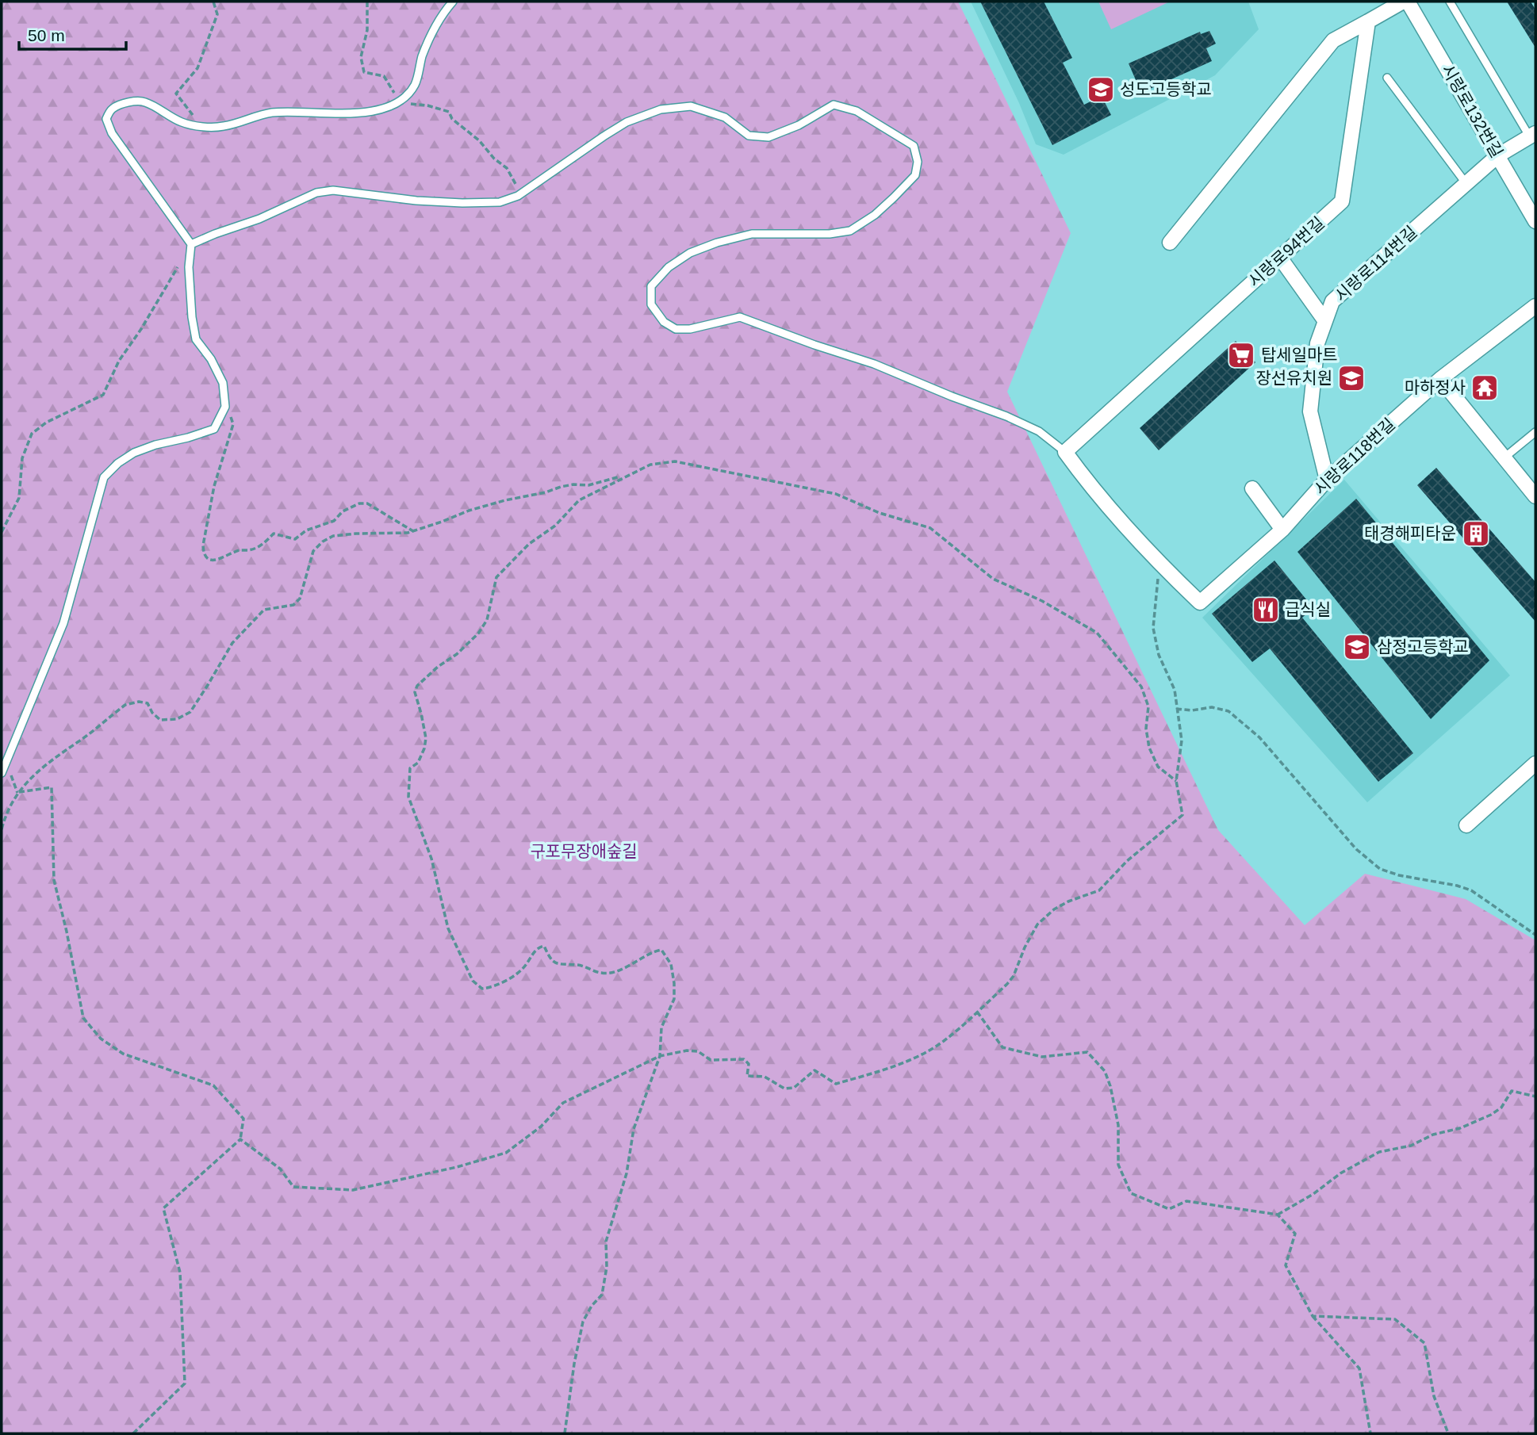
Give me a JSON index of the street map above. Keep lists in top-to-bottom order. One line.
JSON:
{"streets":{"street":["시랑로132번길","시랑로94번길","시랑로114번길","시랑로118번길"]},"crossings":[["시랑로132번길","시랑로114번길"],["시랑로94번길","시랑로118번길"],["시랑로114번길","시랑로118번길"]],"parks":["구포무장애숲길"],"places":{"school or university":["성도고등학교","장선유치원","삼정고등학교"],"supermarket":["탑세일마트"],"temple":["마하정사"],"building":["태경해피타운"],"restaurant":["급식실"]},"scale_bar":"50 m"}
